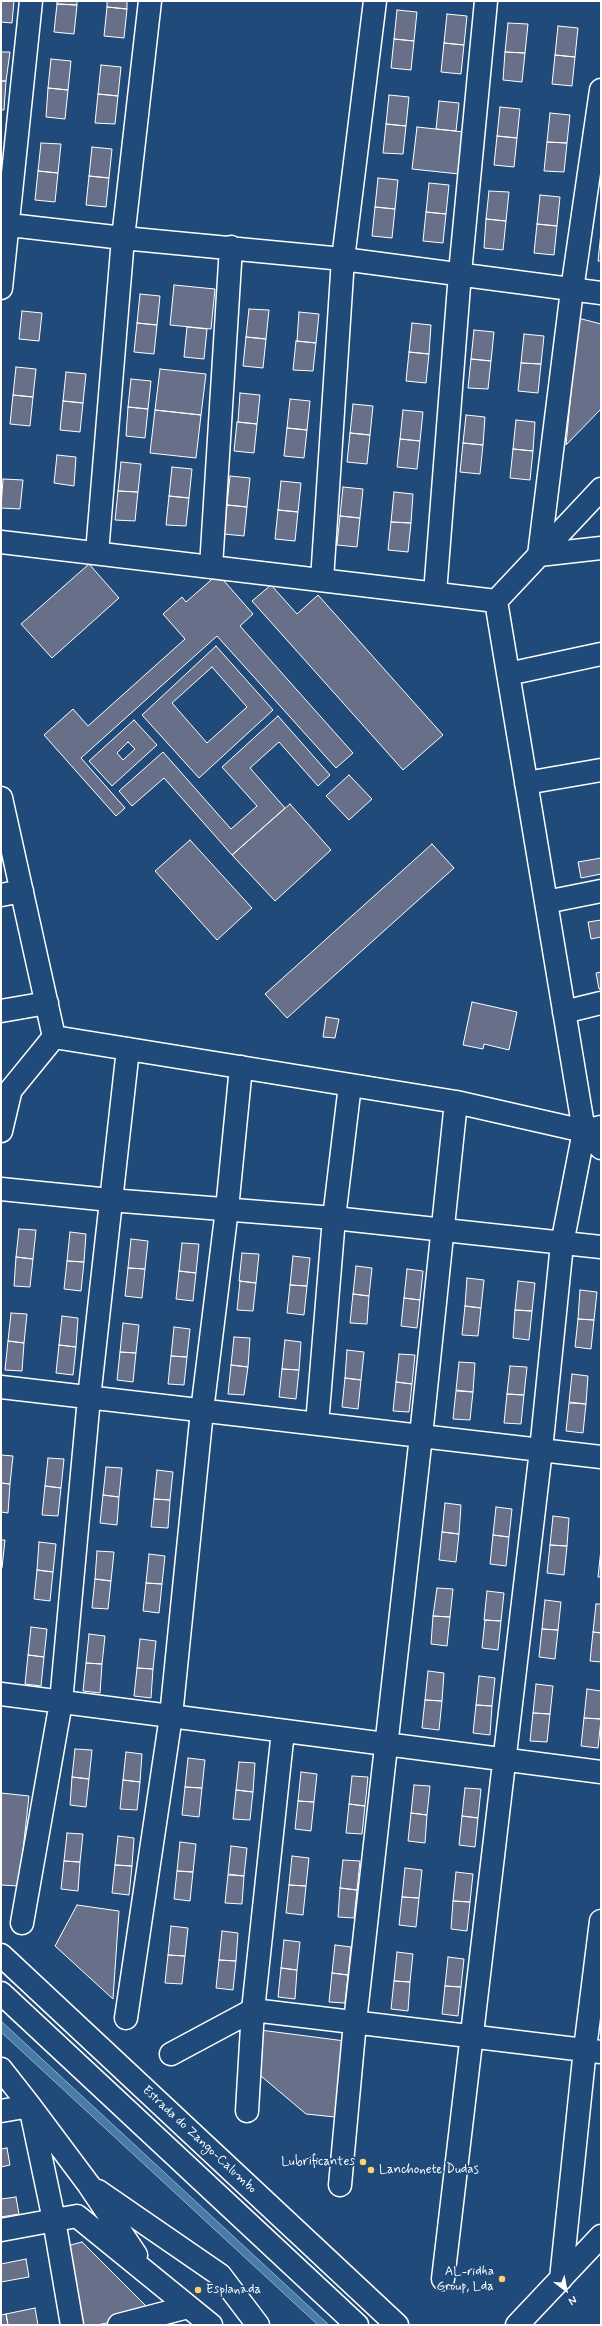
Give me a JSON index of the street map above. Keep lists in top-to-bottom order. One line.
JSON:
{"streets":{"street":["Estrada do Zango-Calumbo"]},"places":["Lubrificantes","Lanchonete Dudas","AL-ridha Group, Lda","Esplanada"],"north":"bottom right"}
